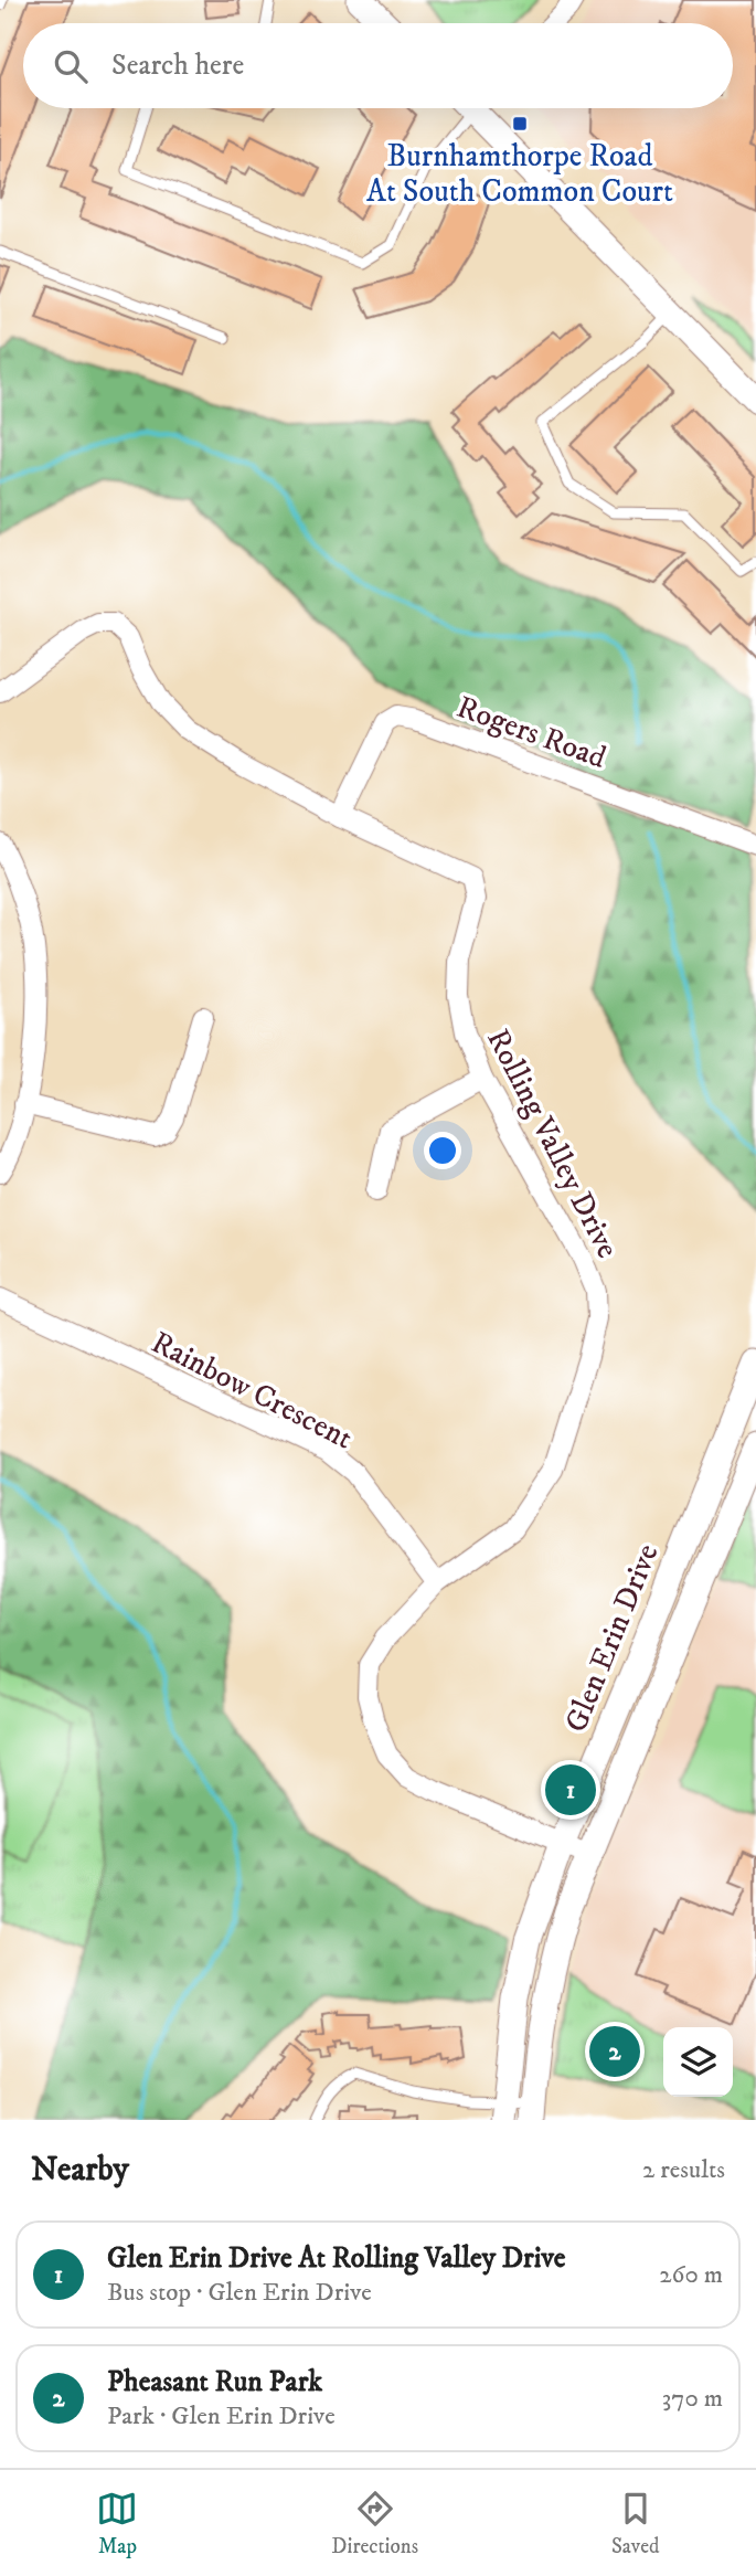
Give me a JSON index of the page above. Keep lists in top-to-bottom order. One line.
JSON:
{"streets":{"street":["Rogers Road","Rolling Valley Drive","Rainbow Crescent","Glen Erin Drive"]},"crossings":[["Rogers Road","Rolling Valley Drive"],["Rolling Valley Drive","Rainbow Crescent"],["Rolling Valley Drive","Glen Erin Drive"]],"places":{"transit":["Burnhamthorpe Road At South Common Court"]},"page":{"search":"Search here","pins":["1","2"],"heading":["Nearby","2 results"],"list":[{"mark":"1","name":"Glen Erin Drive At Rolling Valley Drive","note":"Bus stop · Glen Erin Drive","value":"260 m"},{"mark":"2","name":"Pheasant Run Park","note":"Park · Glen Erin Drive","value":"370 m"}],"nav":["Map","Directions","Saved"]}}
